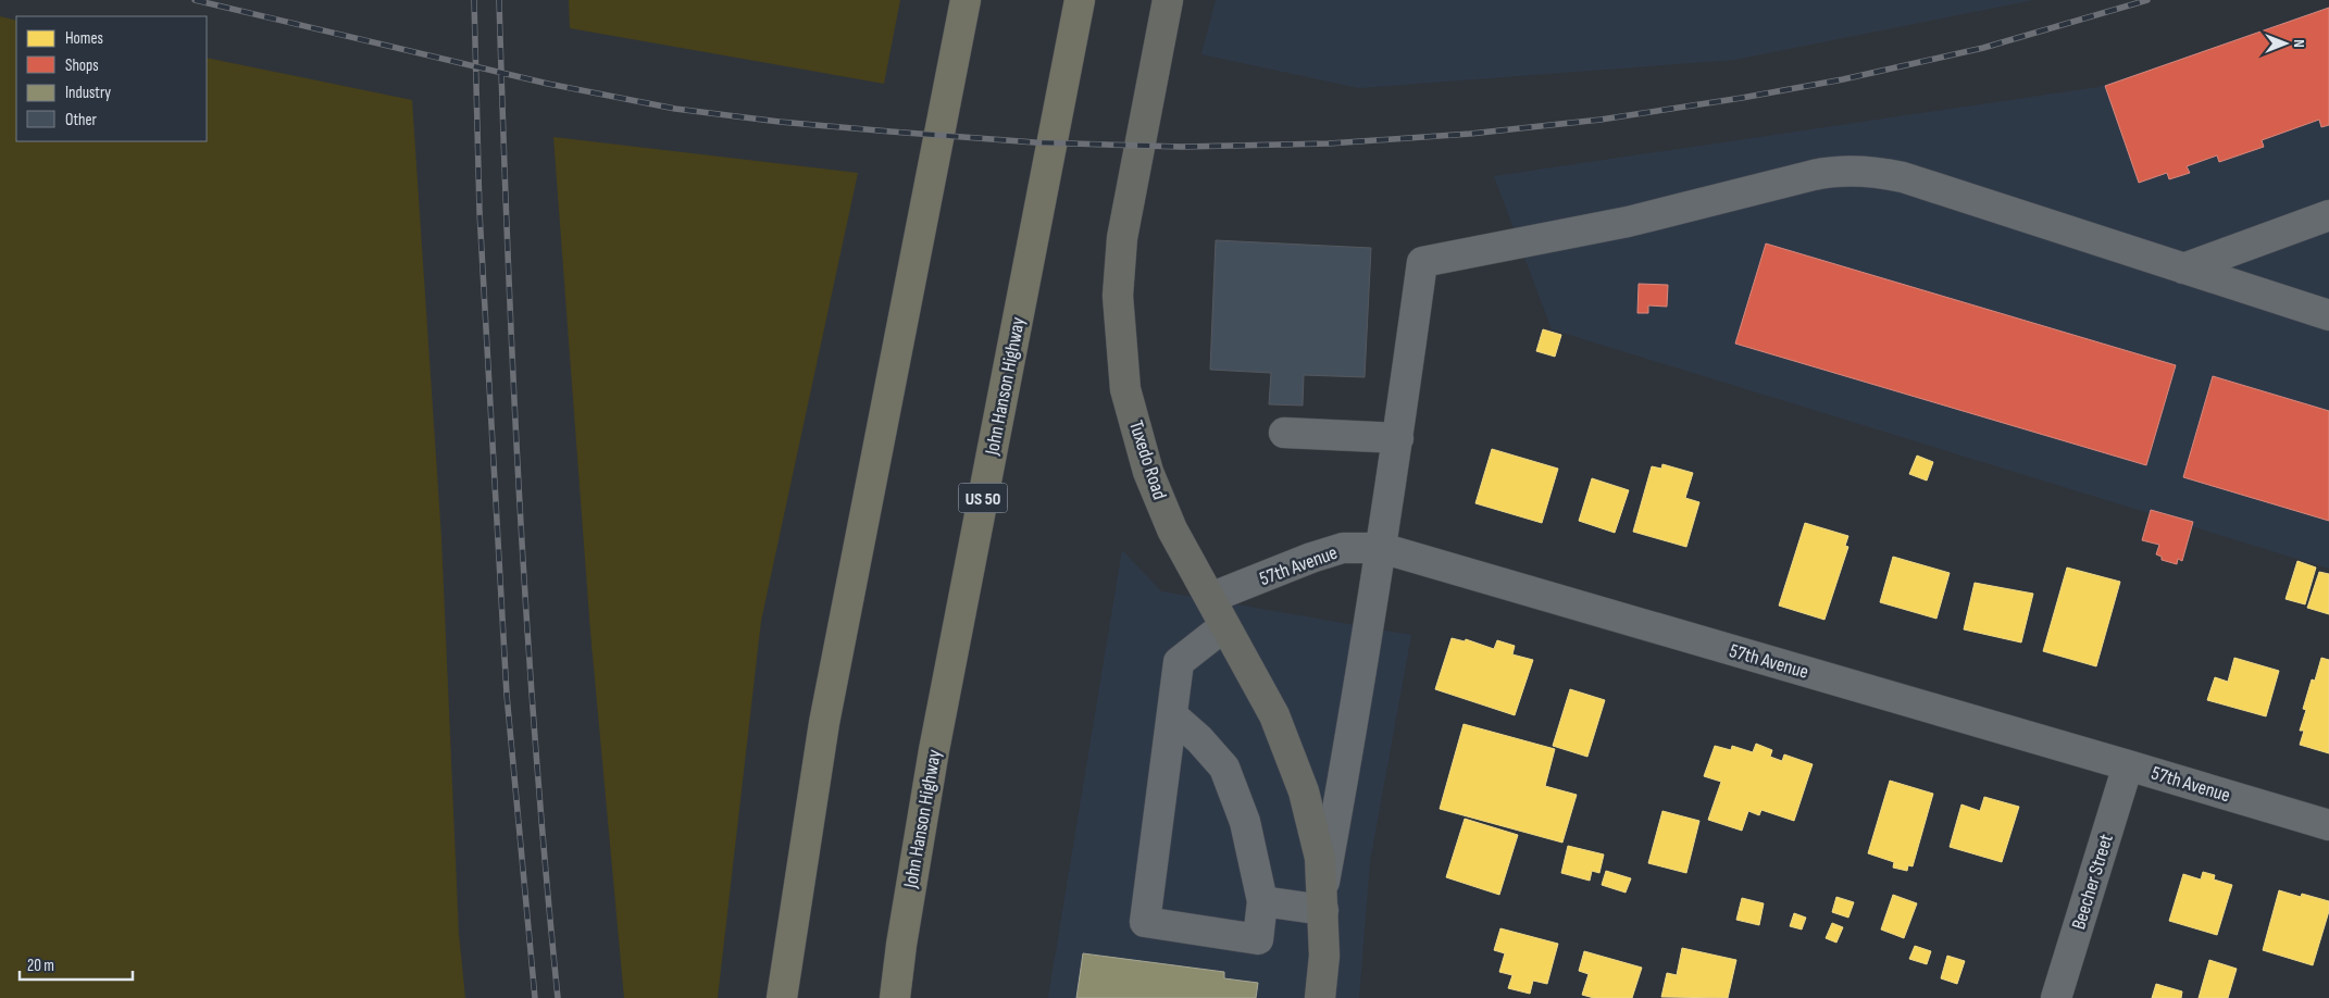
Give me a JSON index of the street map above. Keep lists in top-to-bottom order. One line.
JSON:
{"streets":{"highway":["John Hanson Highway","US 50"],"main road":["Tuxedo Road"],"street":["57th Avenue","Beecher Street"]},"crossings":[["Tuxedo Road","57th Avenue"],["57th Avenue","Beecher Street"]],"legend":["Homes","Shops","Industry","Other"],"scale_bar":"20 m","north":"right"}
